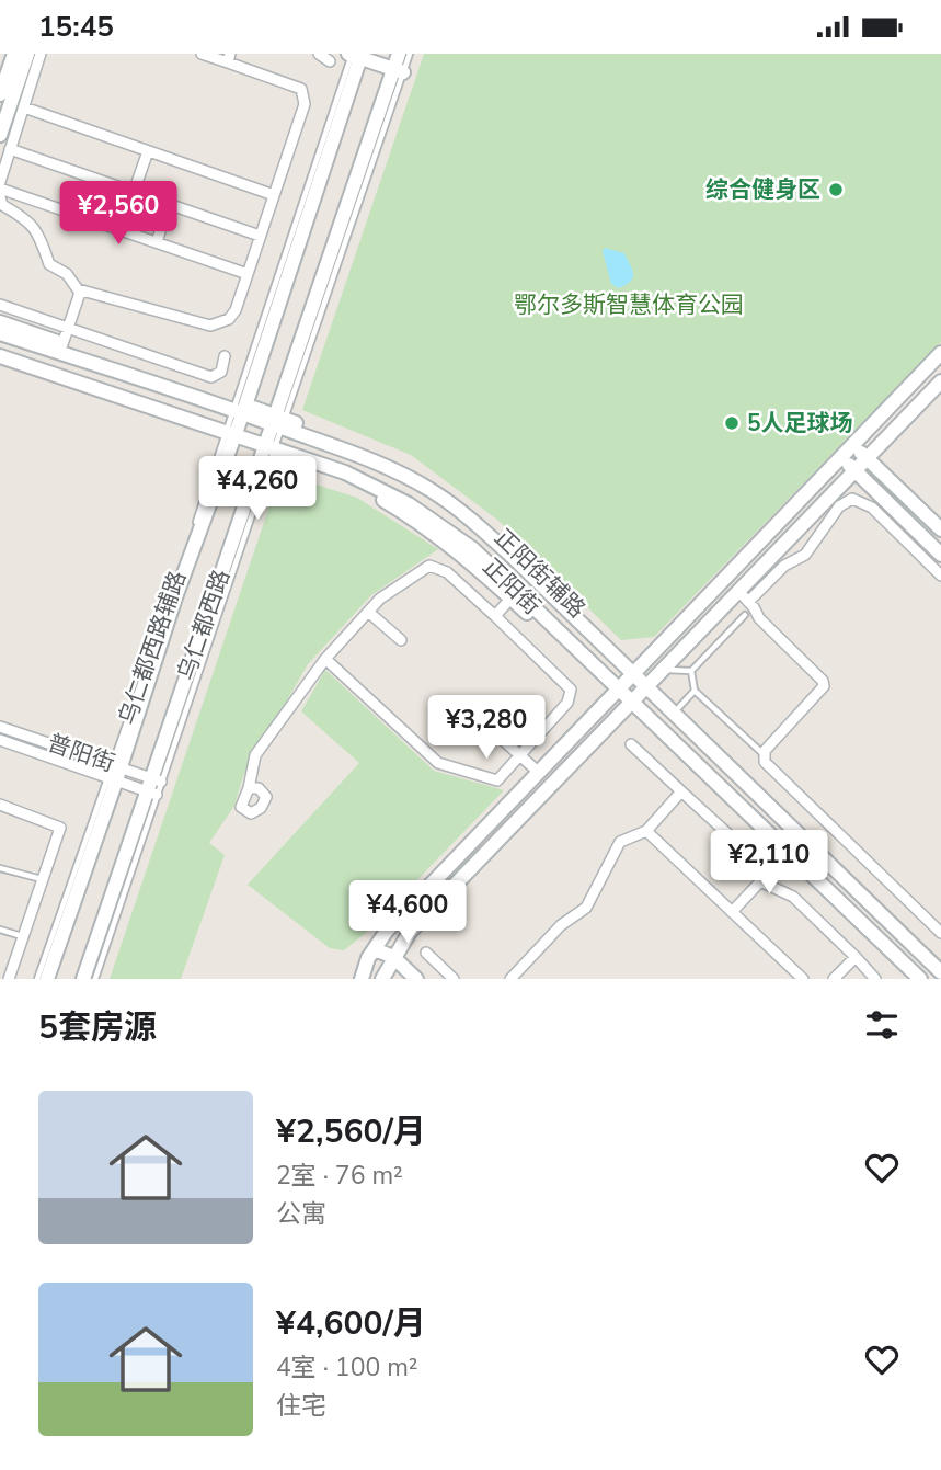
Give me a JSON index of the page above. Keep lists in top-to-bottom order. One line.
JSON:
{"streets":{"main road":["正阳街辅路","正阳街","乌仁都西路"],"street":["普阳街"]},"crossings":[["正阳街辅路","正阳街"],["正阳街辅路","乌仁都西路"],["正阳街","乌仁都西路"],["乌仁都西路","普阳街"]],"parks":["鄂尔多斯智慧体育公园"],"places":["综合健身区","5人足球场"],"page":{"status":"15:45","price":["¥2,560","¥4,260","¥3,280","¥2,110","¥4,600"],"heading":"5套房源","list":[{"name":"¥2,560/月","note":"2室 · 76 m² · 公寓"},{"name":"¥4,600/月","note":"4室 · 100 m² · 住宅"}]}}
